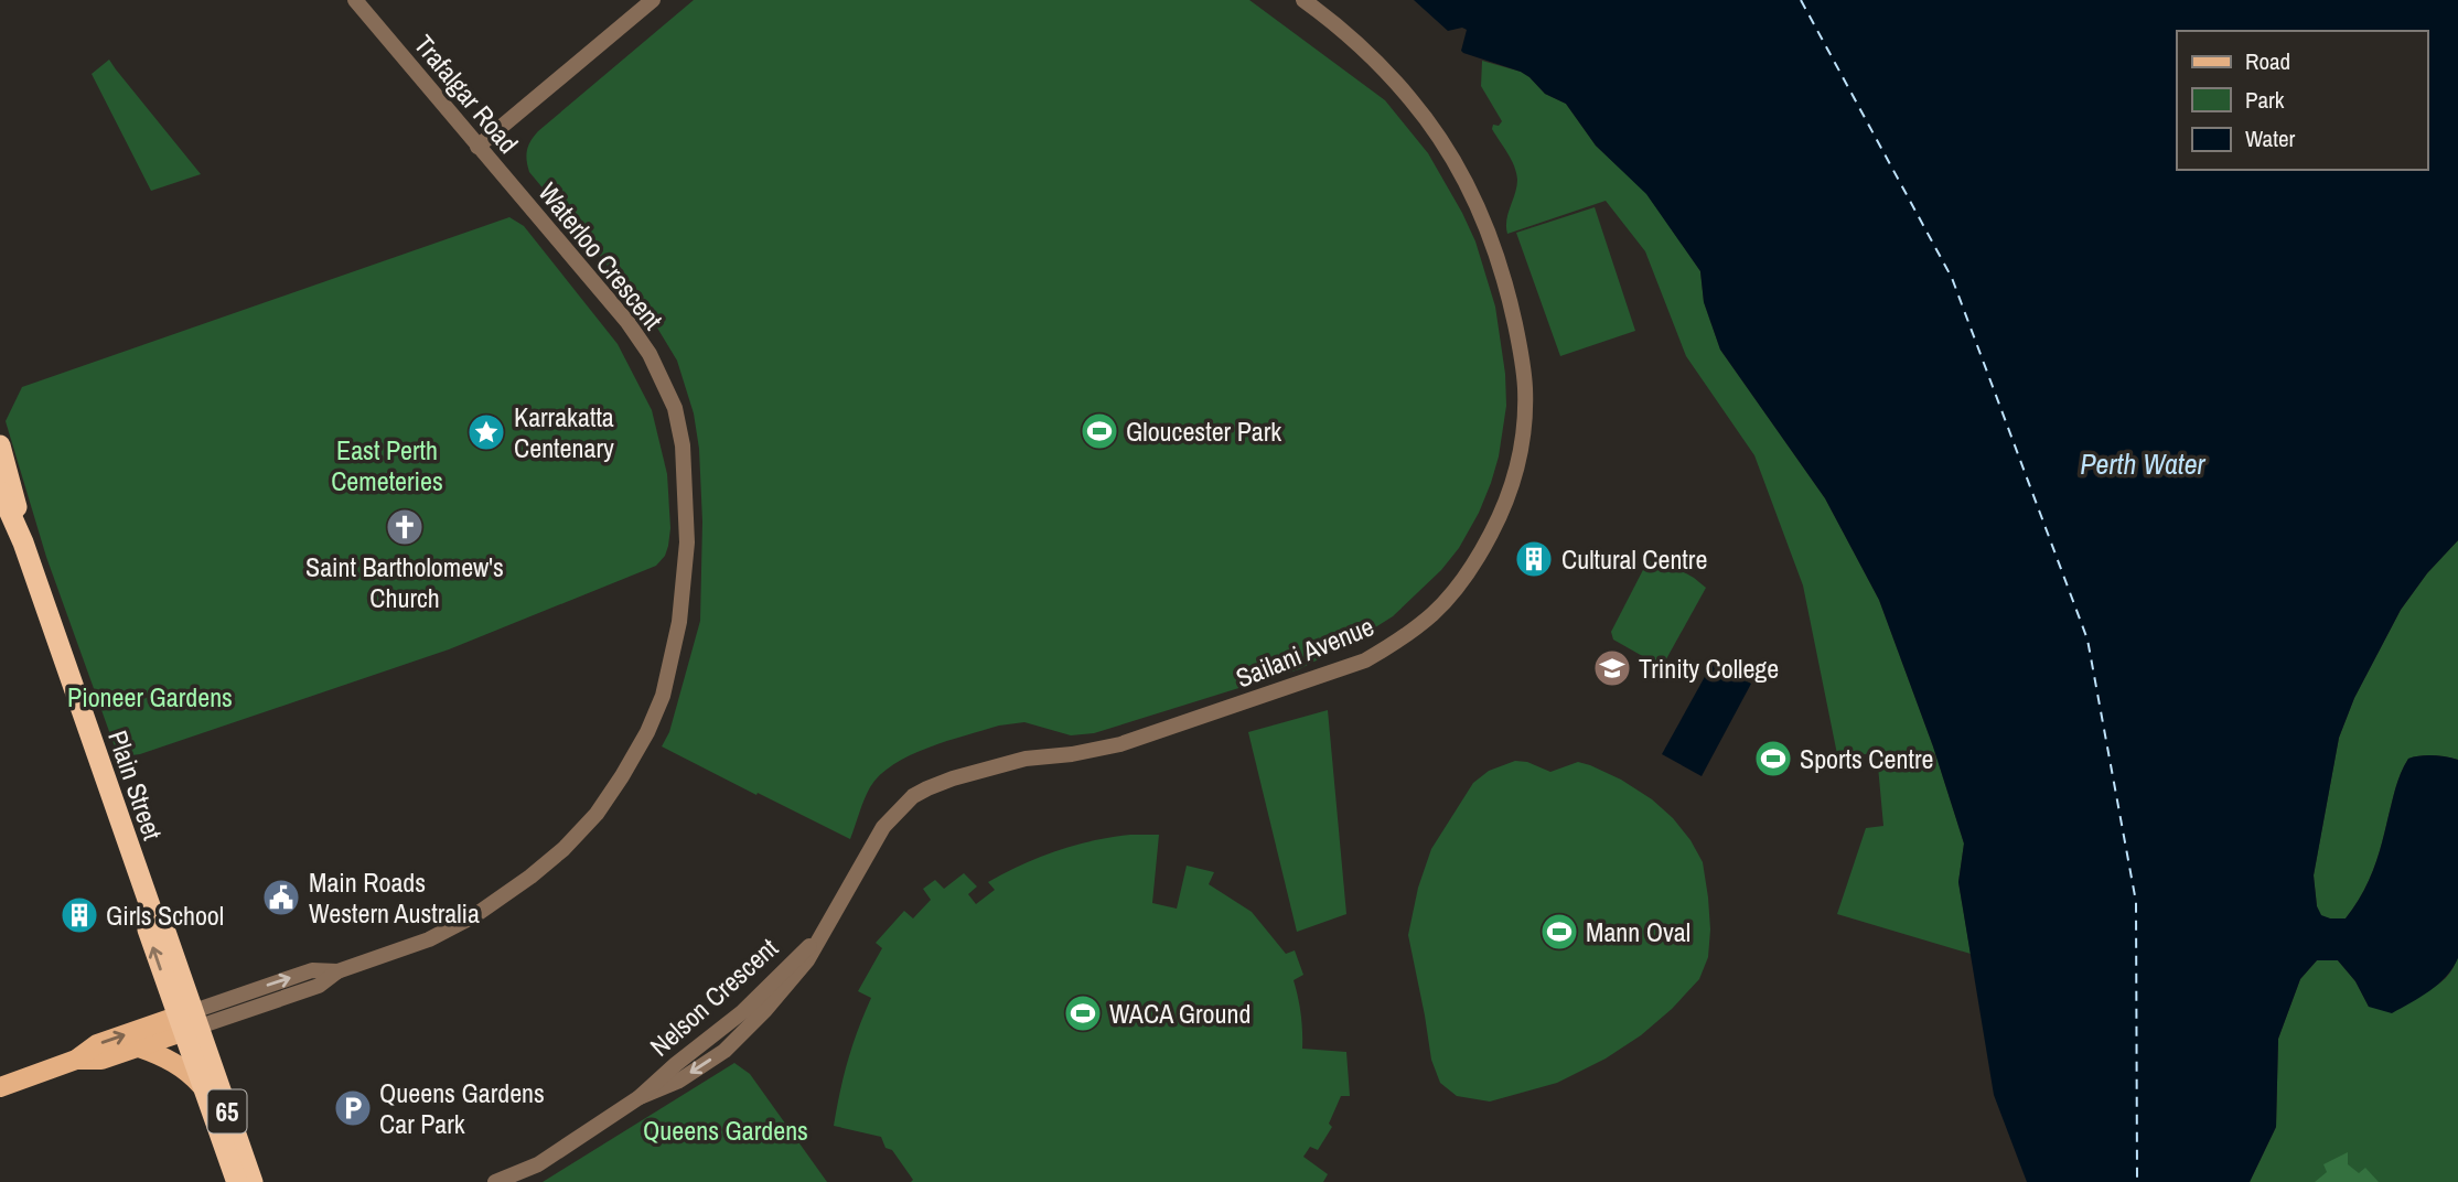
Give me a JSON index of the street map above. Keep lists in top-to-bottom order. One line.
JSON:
{"streets":{"highway":["Plain Street","65"],"street":["Trafalgar Road","Waterloo Crescent","Sailani Avenue","Nelson Crescent"]},"crossings":[["Trafalgar Road","Waterloo Crescent"],["Waterloo Crescent","Plain Street"],["Sailani Avenue","Nelson Crescent"]],"water":["Perth Water"],"parks":["East Perth Cemeteries","Pioneer Gardens","Queens Gardens"],"places":{"sports":["Gloucester Park","Sports Centre","Mann Oval","WACA Ground"],"place":["Karrakatta Centenary"],"church":["Saint Bartholomew's Church"],"building":["Cultural Centre","Girls School"],"school or university":["Trinity College"],"public building":["Main Roads Western Australia"],"parking":["Queens Gardens Car Park"]},"legend":["Road","Park","Water"]}
